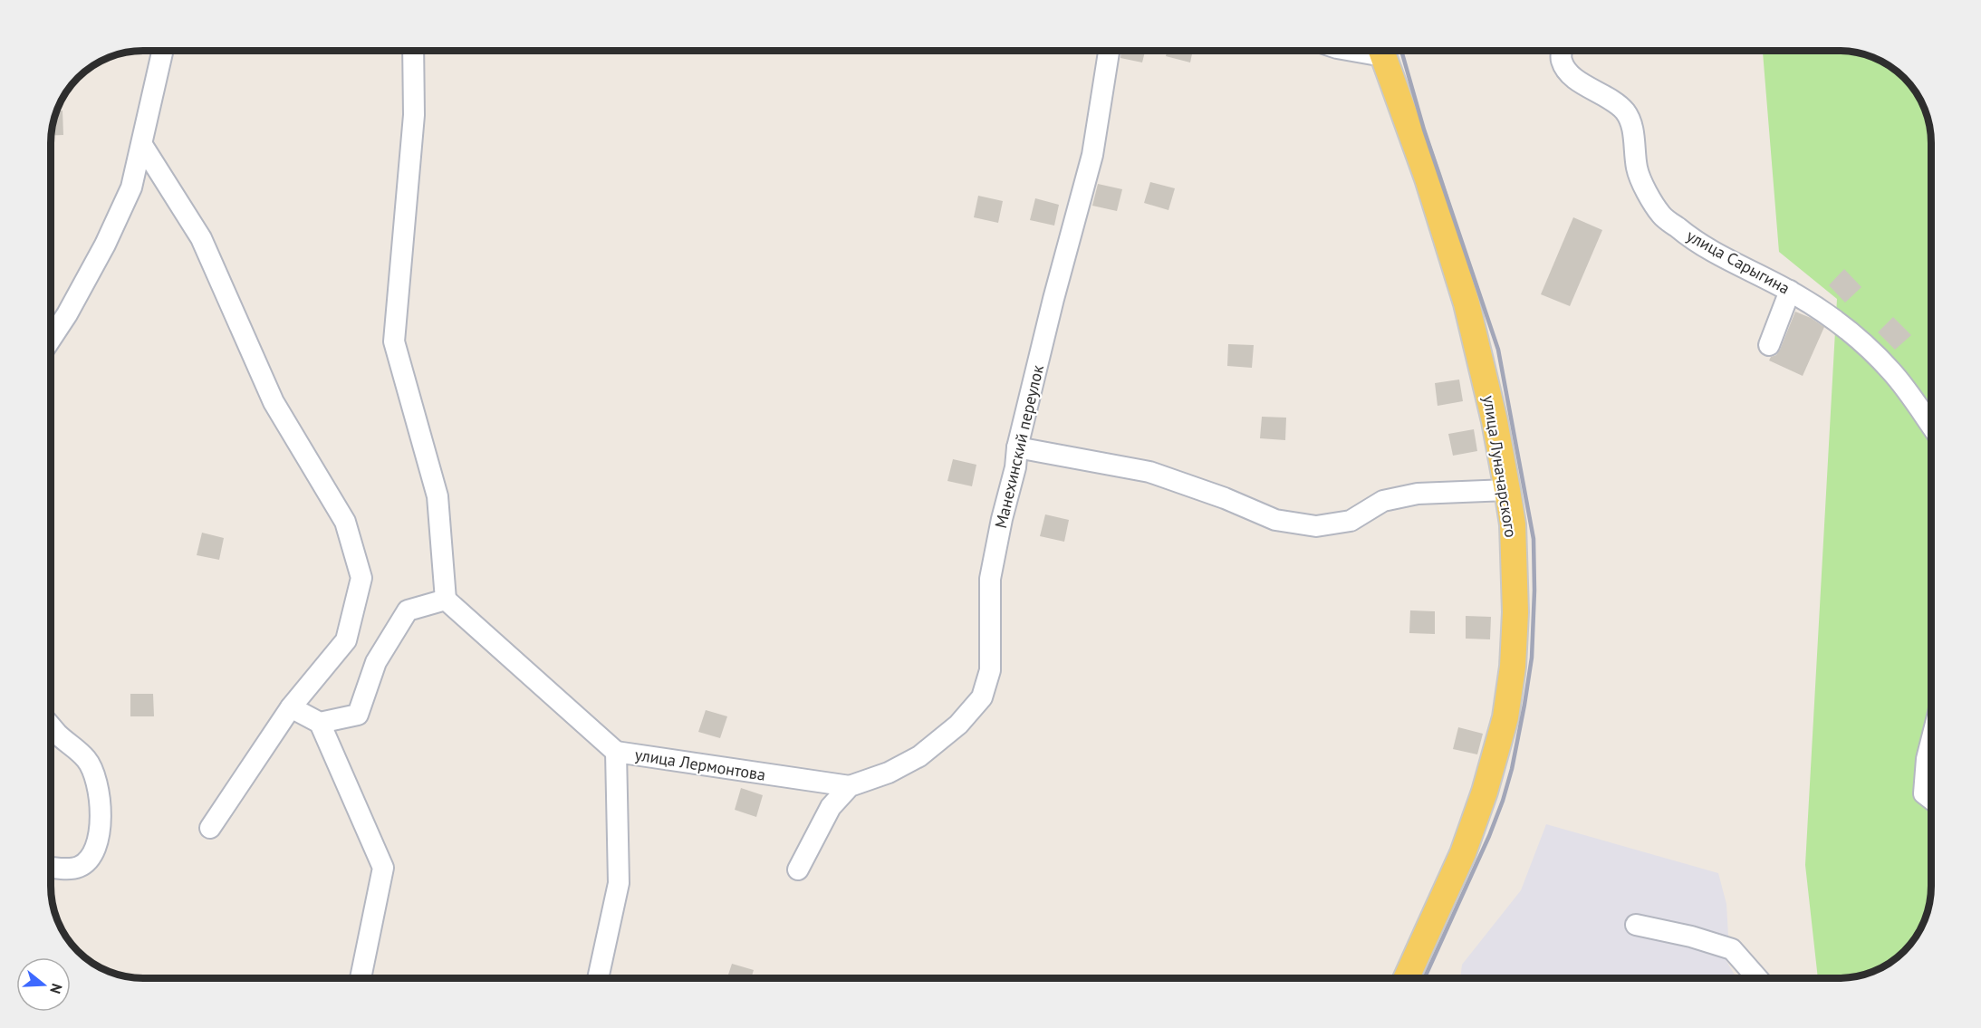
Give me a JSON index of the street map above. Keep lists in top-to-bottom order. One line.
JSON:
{"streets":{"main road":["улица Луначарского"],"street":["улица Сарыгина","Манехинский переулок","улица Лермонтова"]},"crossings":[["Манехинский переулок","улица Лермонтова"]],"north":"right"}
